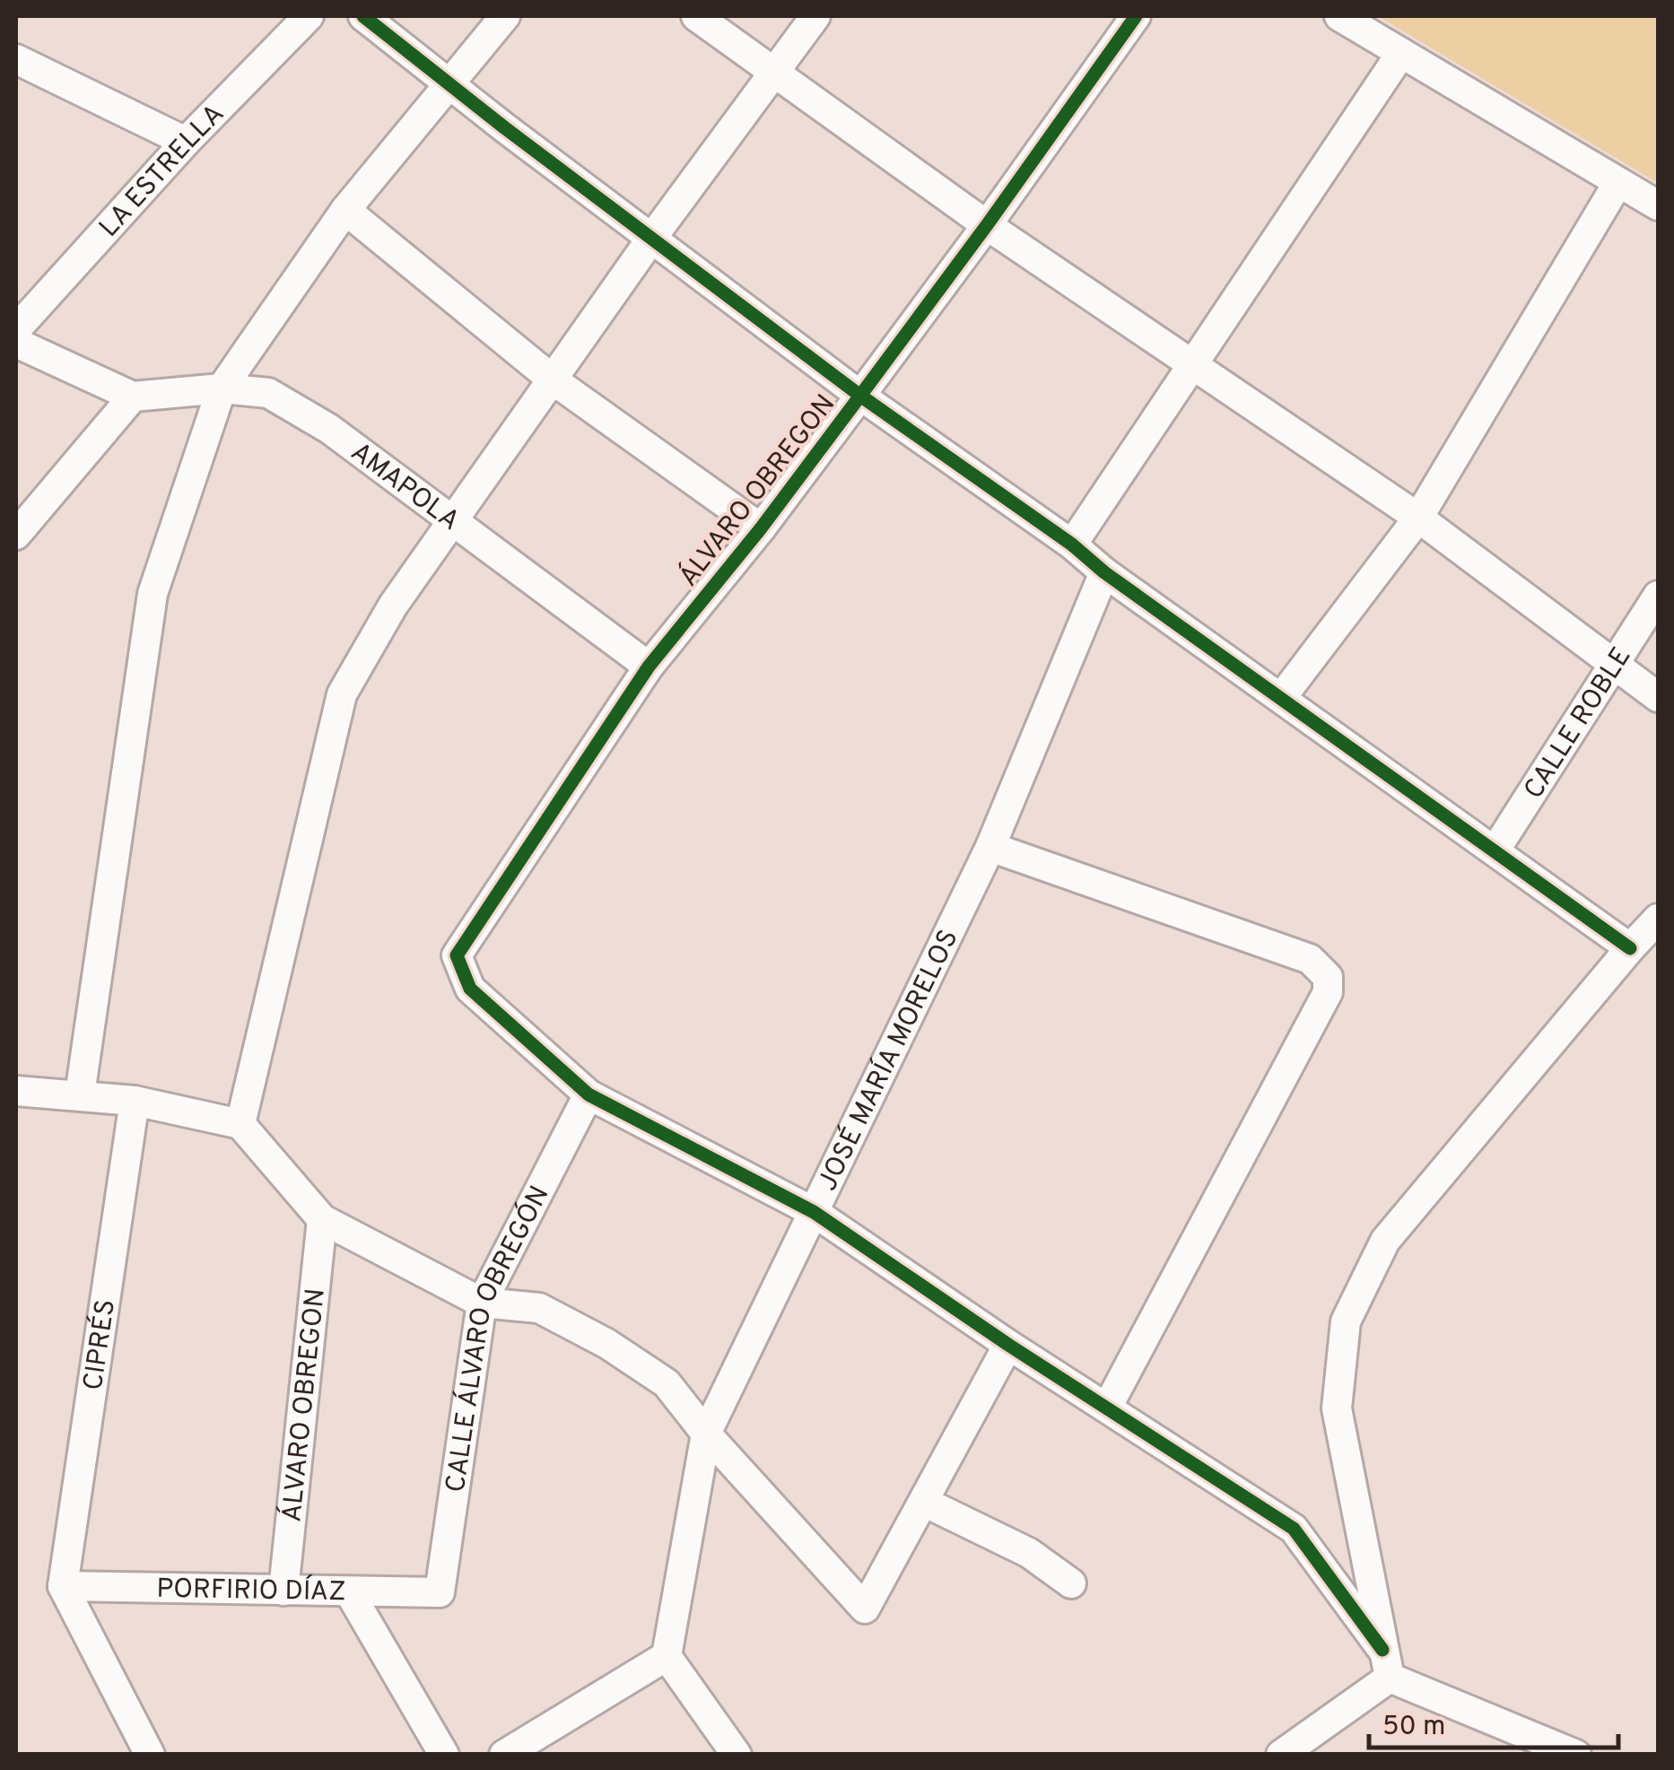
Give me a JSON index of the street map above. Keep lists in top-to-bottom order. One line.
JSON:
{"streets":{"street":["LA ESTRELLA","AMAPOLA","ÁLVARO OBREGON","CALLE ROBLE","JOSÉ MARÍA MORELOS","CALLE ÁLVARO OBREGÓN","CIPRÉS","PORFIRIO DÍAZ"]},"crossings":[["AMAPOLA","ÁLVARO OBREGON"],["ÁLVARO OBREGON","CALLE ÁLVARO OBREGÓN"],["ÁLVARO OBREGON","PORFIRIO DÍAZ"],["CALLE ÁLVARO OBREGÓN","PORFIRIO DÍAZ"],["CIPRÉS","PORFIRIO DÍAZ"]],"scale_bar":"50 m"}
